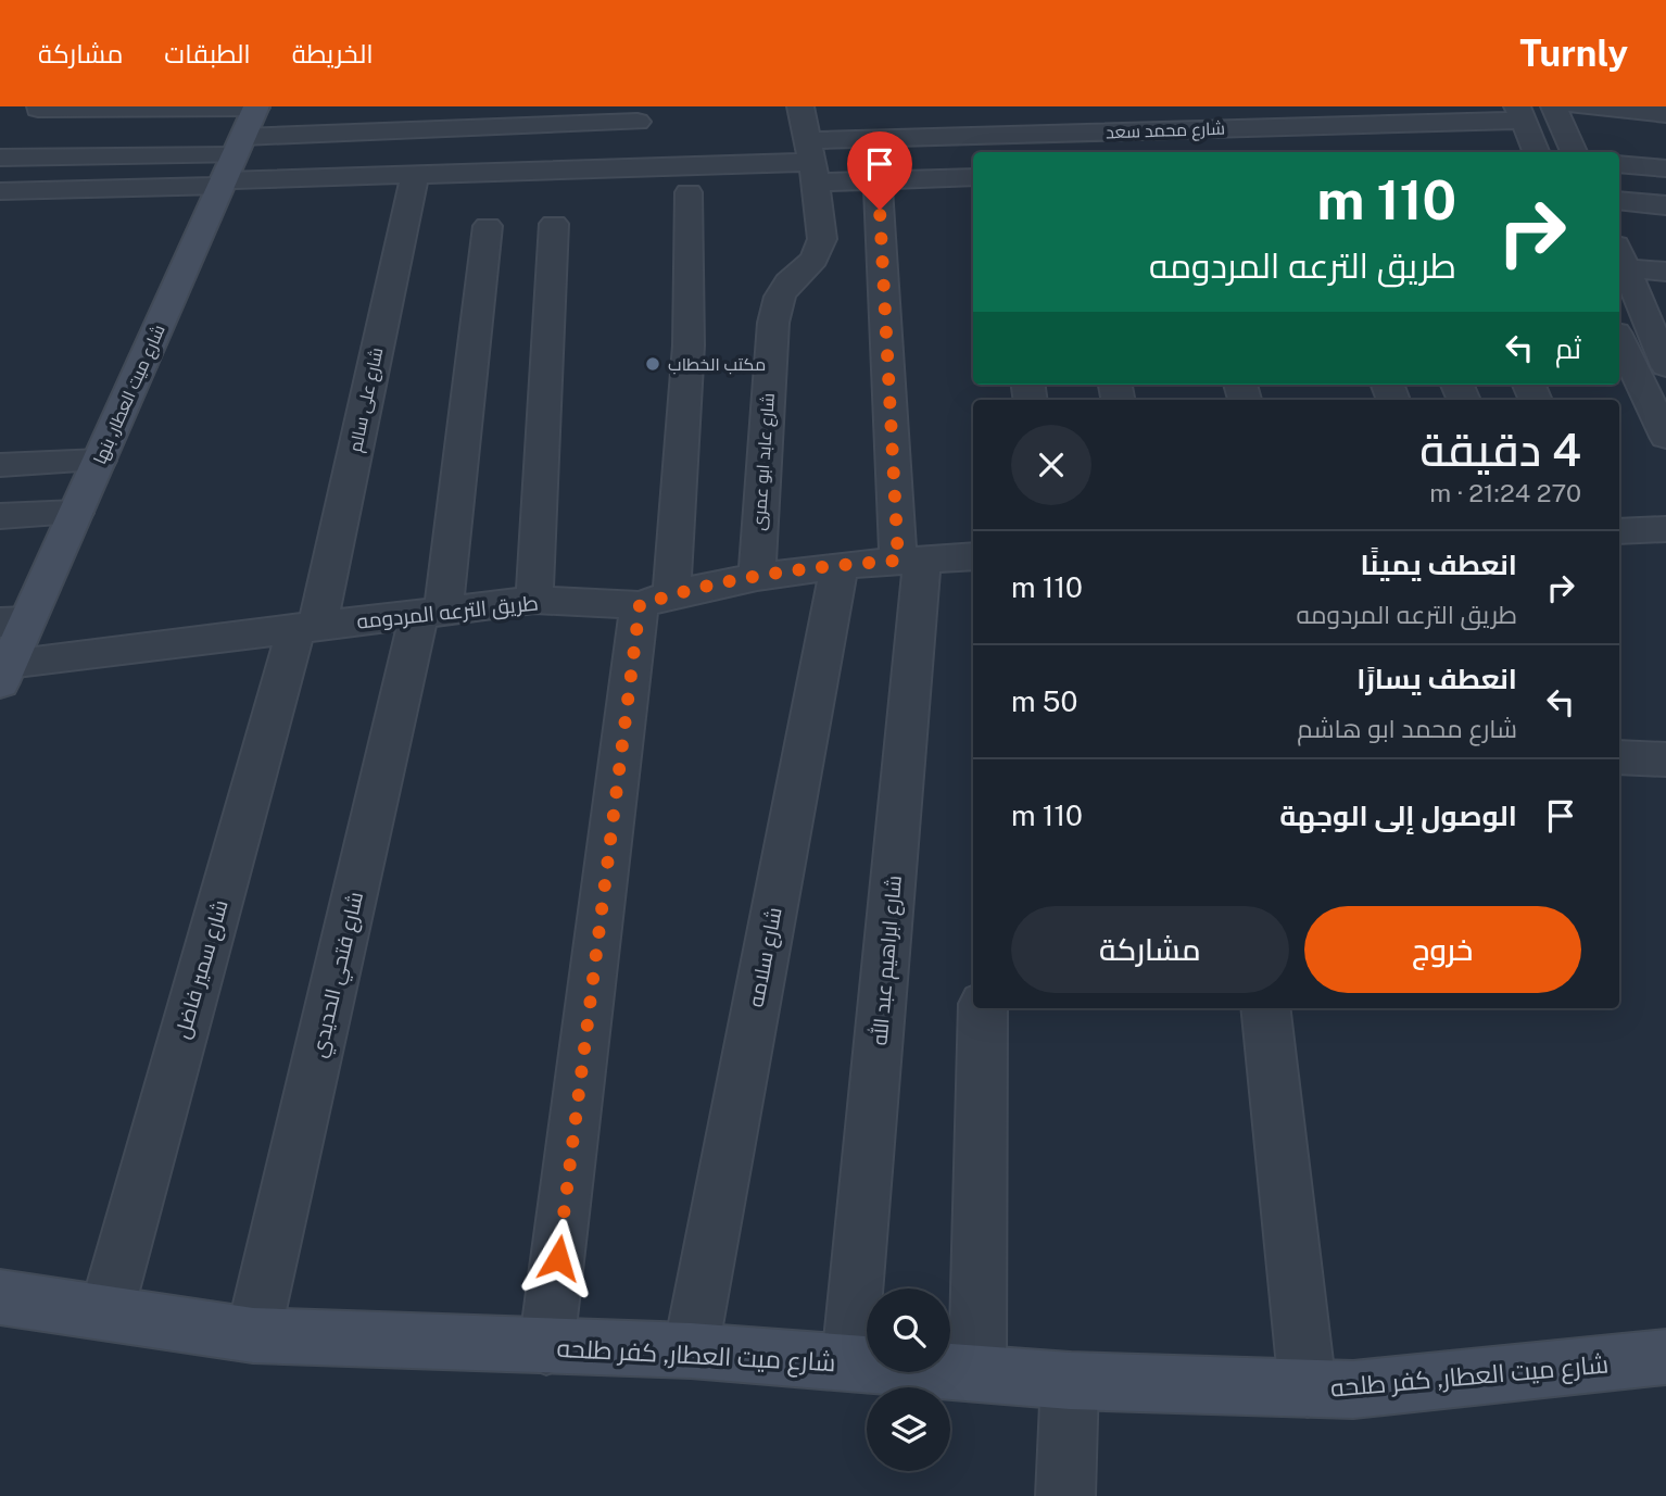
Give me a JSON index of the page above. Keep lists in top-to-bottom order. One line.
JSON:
{"streets":{"main road":["شارع ميت العطار, بنها","شارع ميت العطار, كفر طلحه"],"street":["شارع محمد سعد","شارع على سالم","شارع عابد ابو عمرى","طريق الترعه المردومه","شارع سلامه","شارع ابراهيم عبد الله","شارع سمير فاضل","شارع فتحي الحديدي"]},"crossings":[["شارع محمد سعد","شارع عابد ابو عمرى"],["شارع ميت العطار, بنها","طريق الترعه المردومه"],["شارع على سالم","طريق الترعه المردومه"],["شارع على سالم","شارع سمير فاضل"],["شارع عابد ابو عمرى","طريق الترعه المردومه"],["طريق الترعه المردومه","شارع سلامه"],["طريق الترعه المردومه","شارع ابراهيم عبد الله"],["طريق الترعه المردومه","شارع سمير فاضل"],["طريق الترعه المردومه","شارع فتحي الحديدي"],["شارع سلامه","شارع ميت العطار, كفر طلحه"],["شارع ابراهيم عبد الله","شارع ميت العطار, كفر طلحه"],["شارع سمير فاضل","شارع ميت العطار, كفر طلحه"],["شارع فتحي الحديدي","شارع ميت العطار, كفر طلحه"]],"places":["مكتب الخطاب"],"page":{"header":"Turnly","nav":["الخريطة","الطبقات","مشاركة"],"turn":["110 m","طريق الترعه المردومه"],"then":"ثم","heading":["4 دقيقة","270 m · 21:24"],"list":[{"name":"انعطف يمينًا","note":"طريق الترعه المردومه","value":"110 m"},{"name":"انعطف يسارًا","note":"شارع محمد ابو هاشم","value":"50 m"},{"name":"الوصول إلى الوجهة","value":"110 m"}],"buttons":["خروج","مشاركة"]}}
